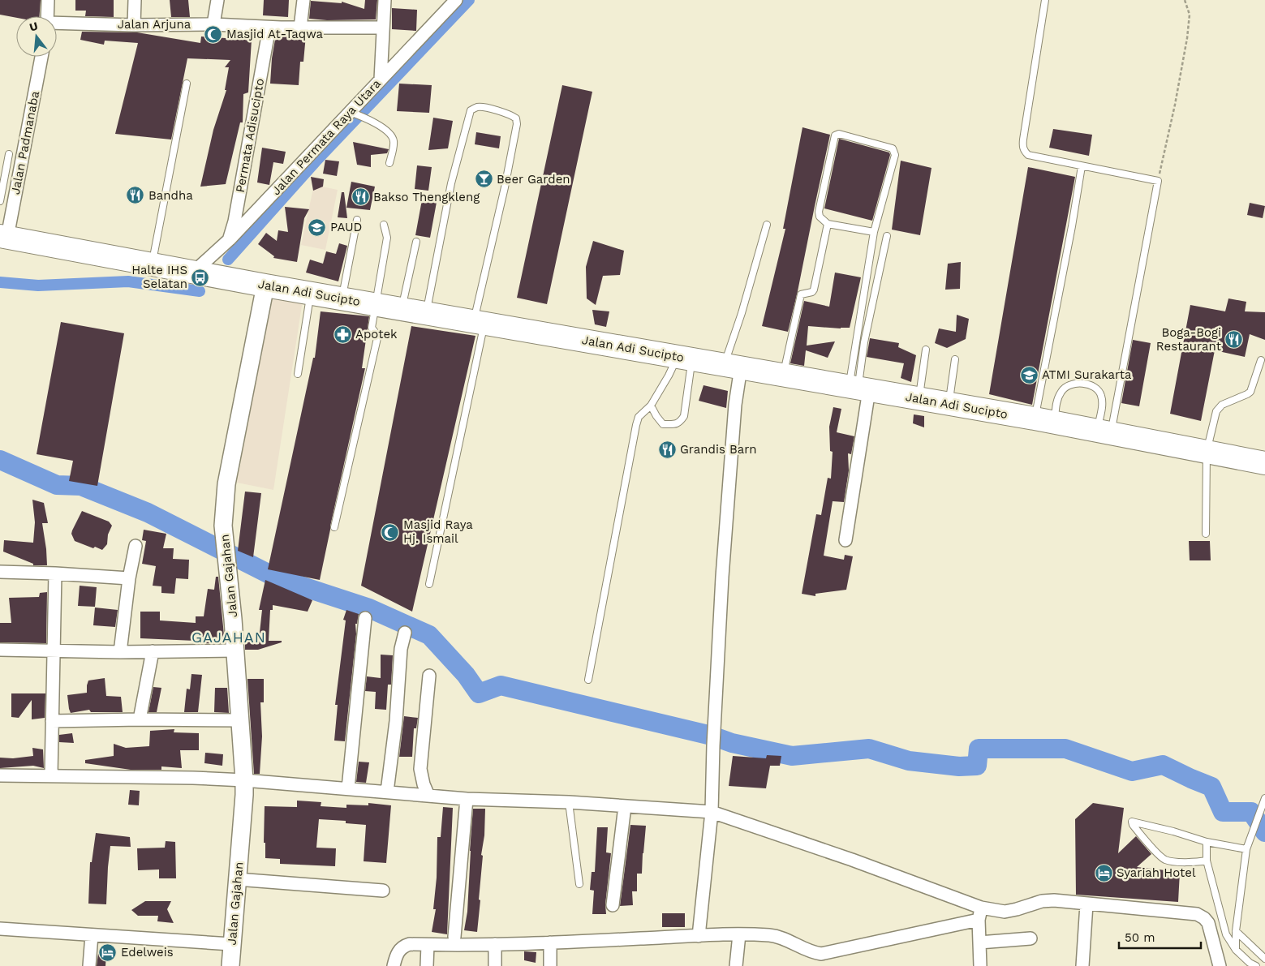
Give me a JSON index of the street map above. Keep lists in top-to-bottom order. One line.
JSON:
{"streets":{"highway":["Jalan Adi Sucipto"],"street":["Jalan Arjuna","Permata Adisucipto","Jalan Permata Raya Utara","Jalan Padmanaba","Jalan Gajahan"]},"crossings":[["Permata Adisucipto","Jalan Permata Raya Utara"],["Jalan Permata Raya Utara","Jalan Adi Sucipto"],["Jalan Padmanaba","Jalan Adi Sucipto"],["Jalan Adi Sucipto","Jalan Gajahan"]],"districts":["GAJAHAN"],"places":{"mosque":["Masjid At-Taqwa","Masjid Raya Hj. Ismail"],"bar":["Beer Garden"],"restaurant":["Bandha","Bakso Thengkleng","Boga-Bogi Restaurant","Grandis Barn"],"school or university":["PAUD","ATMI Surakarta"],"bus stop":["Halte IHS Selatan"],"pharmacy":["Apotek"],"hotel":["Syariah Hotel","Edelweis"]},"scale_bar":"50 m","north":"top"}
